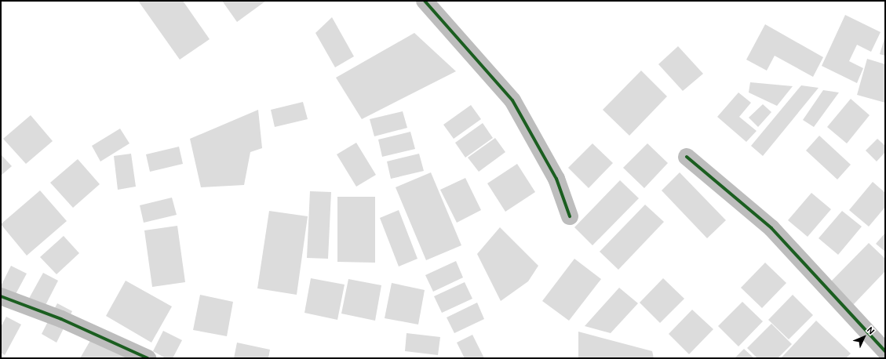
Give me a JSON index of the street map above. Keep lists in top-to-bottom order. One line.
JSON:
{"north":"top right"}
